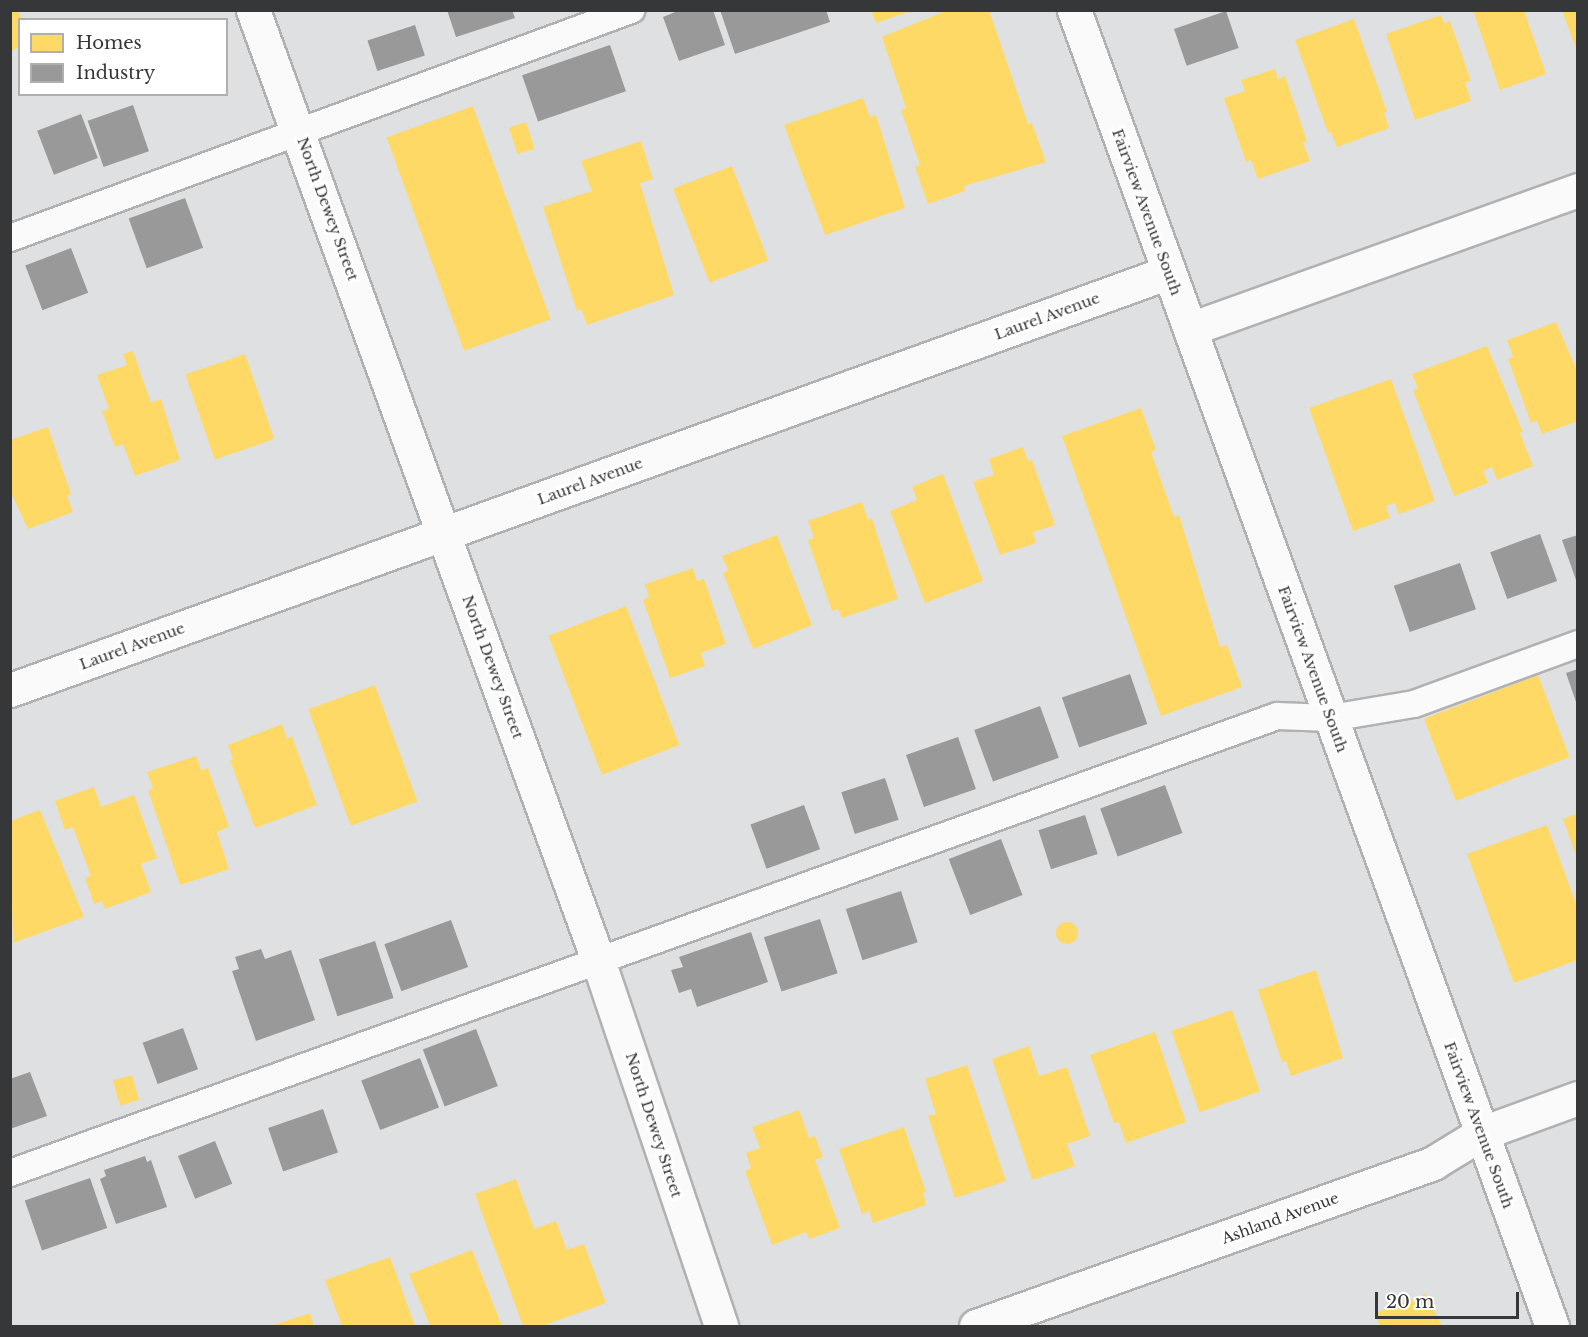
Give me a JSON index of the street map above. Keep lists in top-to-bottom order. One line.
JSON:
{"streets":{"street":["North Dewey Street","Fairview Avenue South","Laurel Avenue","Ashland Avenue"]},"crossings":[["North Dewey Street","Laurel Avenue"],["Fairview Avenue South","Laurel Avenue"],["Fairview Avenue South","Ashland Avenue"]],"legend":["Homes","Industry"],"scale_bar":"20 m"}
